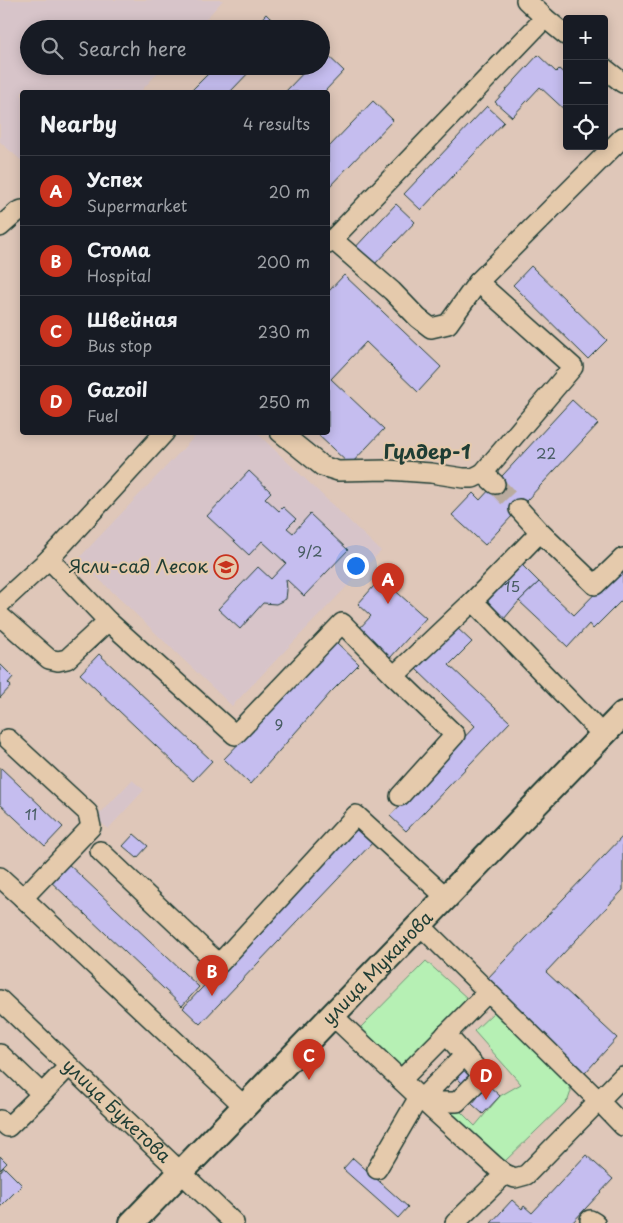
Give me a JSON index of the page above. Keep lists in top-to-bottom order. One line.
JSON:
{"streets":{"main road":["улица Муканова"],"street":["улица Букетова"]},"crossings":[["улица Муканова","улица Букетова"]],"districts":["Гүлдер-1"],"places":{"school or university":["Ясли-сад Лесок"]},"house_numbers":["22","9/2","15","9","11"],"page":{"map_buttons":["+","−"],"search":"Search here","heading":["Nearby","4 results"],"list":[{"mark":"A","name":"Успех","note":"Supermarket","value":"20 m"},{"mark":"B","name":"Стома","note":"Hospital","value":"200 m"},{"mark":"C","name":"Швейная","note":"Bus stop","value":"230 m"},{"mark":"D","name":"Gazoil","note":"Fuel","value":"250 m"}],"pins":["A","B","C","D"]}}
